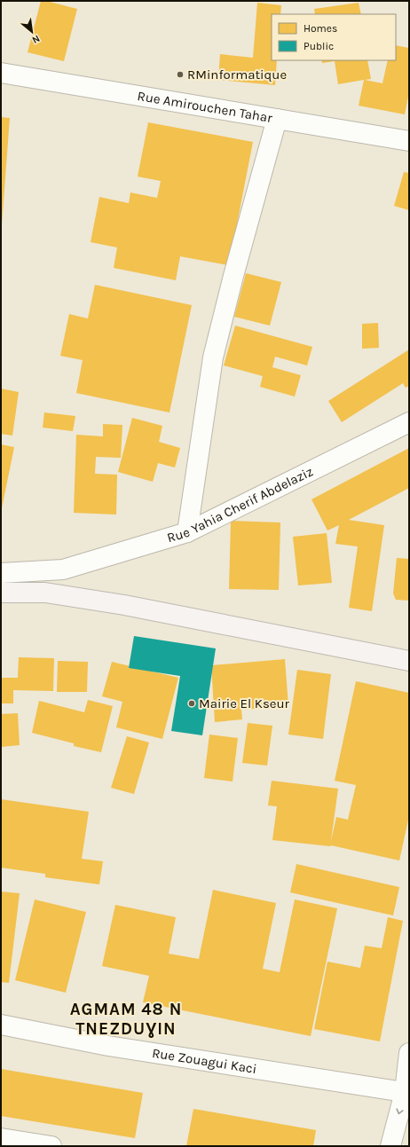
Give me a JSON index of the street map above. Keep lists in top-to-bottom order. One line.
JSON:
{"streets":{"street":["Rue Amirouchen Tahar","Rue Yahia Cherif Abdelaziz","Rue Zouagui Kaci"]},"districts":["AGMAM 48 N TNEZDUƔIN"],"places":["RMinformatique","Mairie El Kseur"],"legend":["Homes","Public"],"north":"bottom right"}
